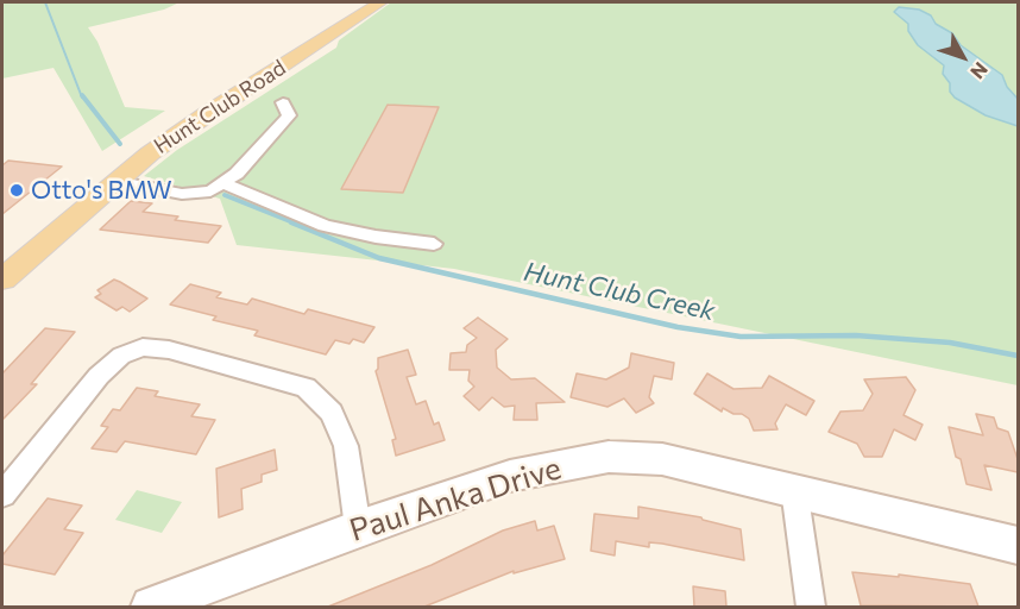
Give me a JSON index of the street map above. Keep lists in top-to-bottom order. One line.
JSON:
{"streets":{"main road":["Hunt Club Road"],"street":["Paul Anka Drive"]},"water":["Hunt Club Creek"],"places":["Otto's BMW"],"north":"bottom right"}
